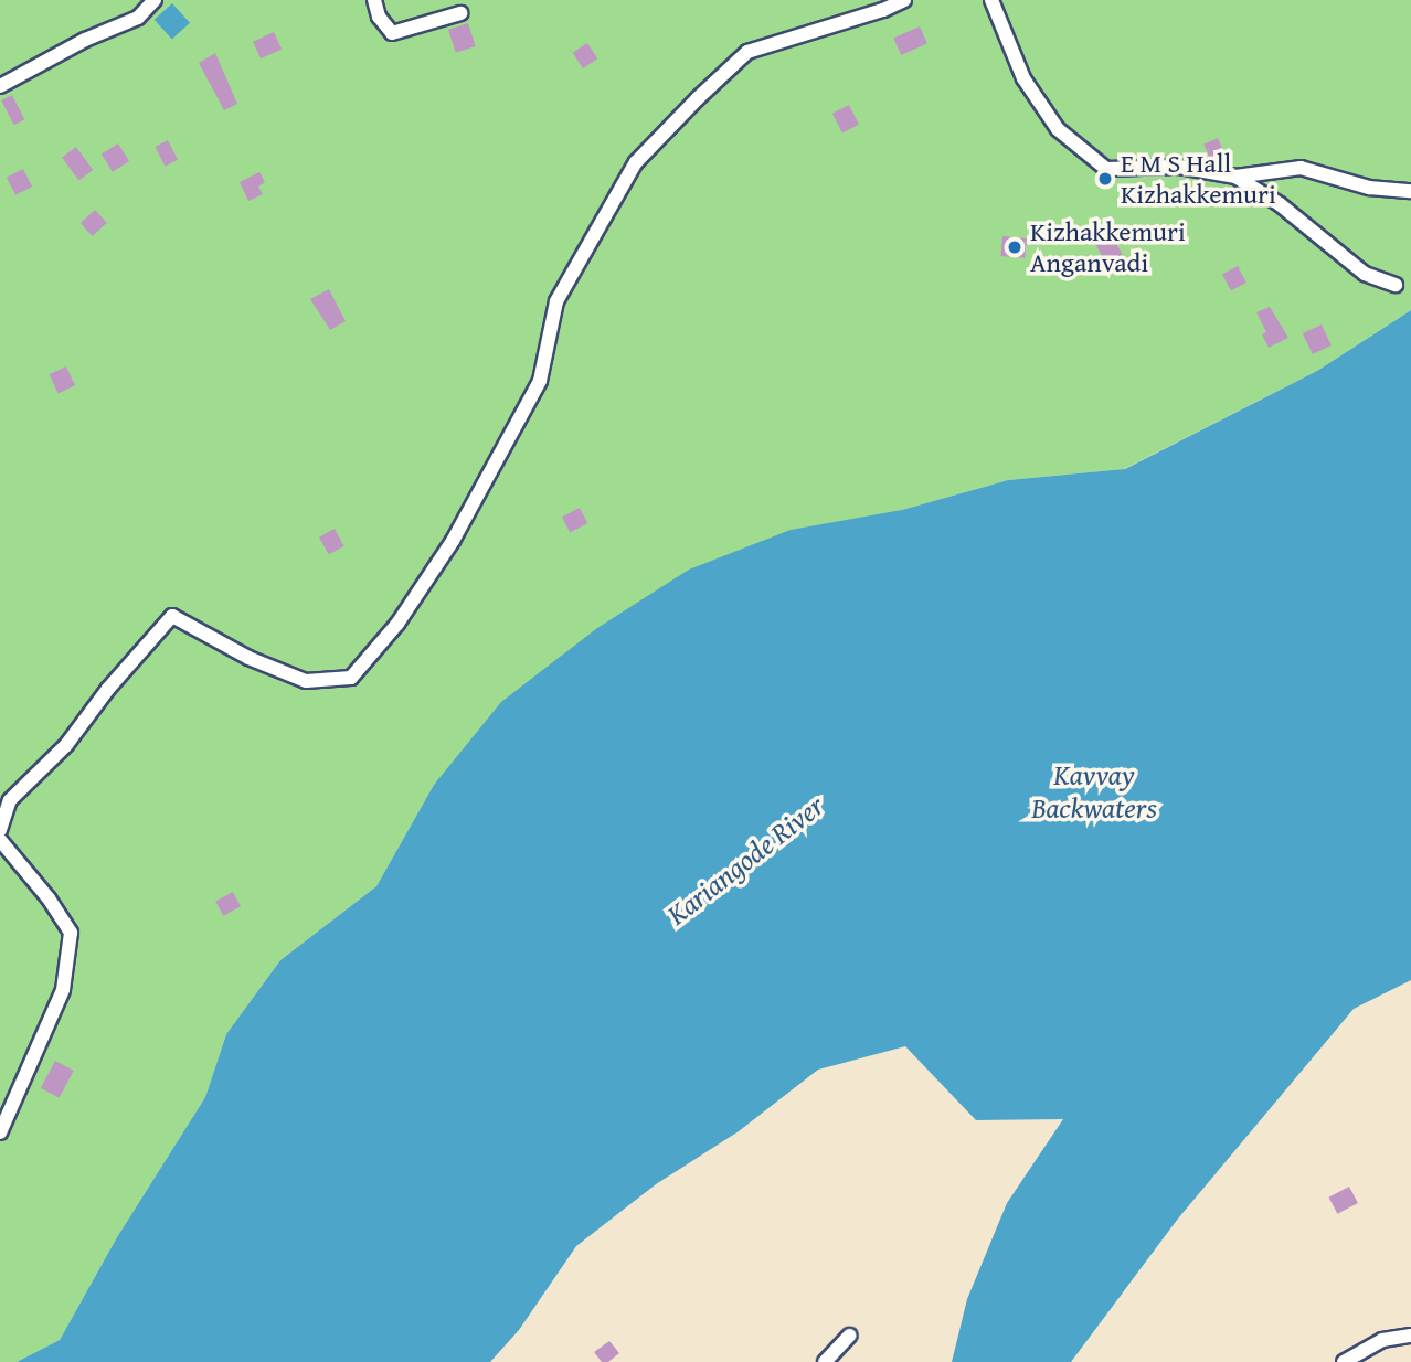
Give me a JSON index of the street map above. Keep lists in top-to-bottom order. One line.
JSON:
{"water":["Kavvay Backwaters","Kariangode River"],"places":["E M S Hall Kizhakkemuri","Kizhakkemuri Anganvadi"]}
